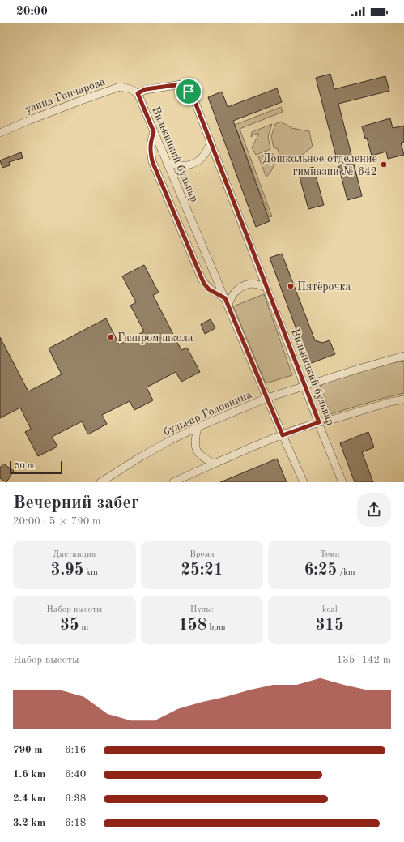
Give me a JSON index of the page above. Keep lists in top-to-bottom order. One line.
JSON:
{"streets":{"street":["улица Гончарова","Вилькицкий бульвар","бульвар Головнина"]},"crossings":[["улица Гончарова","Вилькицкий бульвар"],["Вилькицкий бульвар","бульвар Головнина"]],"places":["Дошкольное отделение гимназии № 642","Пятёрочка","Газпром школа"],"scale_bar":"50 m","page":{"status":"20:00","scale":"50 m","heading":["Вечерний забег","20:00 · 5 × 790 m"],"stats":[["Дистанция","3.95 km"],["Время","25:21"],["Темп","6:25 /km"],["Набор высоты","35 m"],["Пульс","158 bpm"],["kcal","315"]],"chart":["Набор высоты","135–142 m"],"list":[{"name":"790 m","note":"6:16"},{"name":"1.6 km","note":"6:40"},{"name":"2.4 km","note":"6:38"},{"name":"3.2 km","note":"6:18"}]}}
